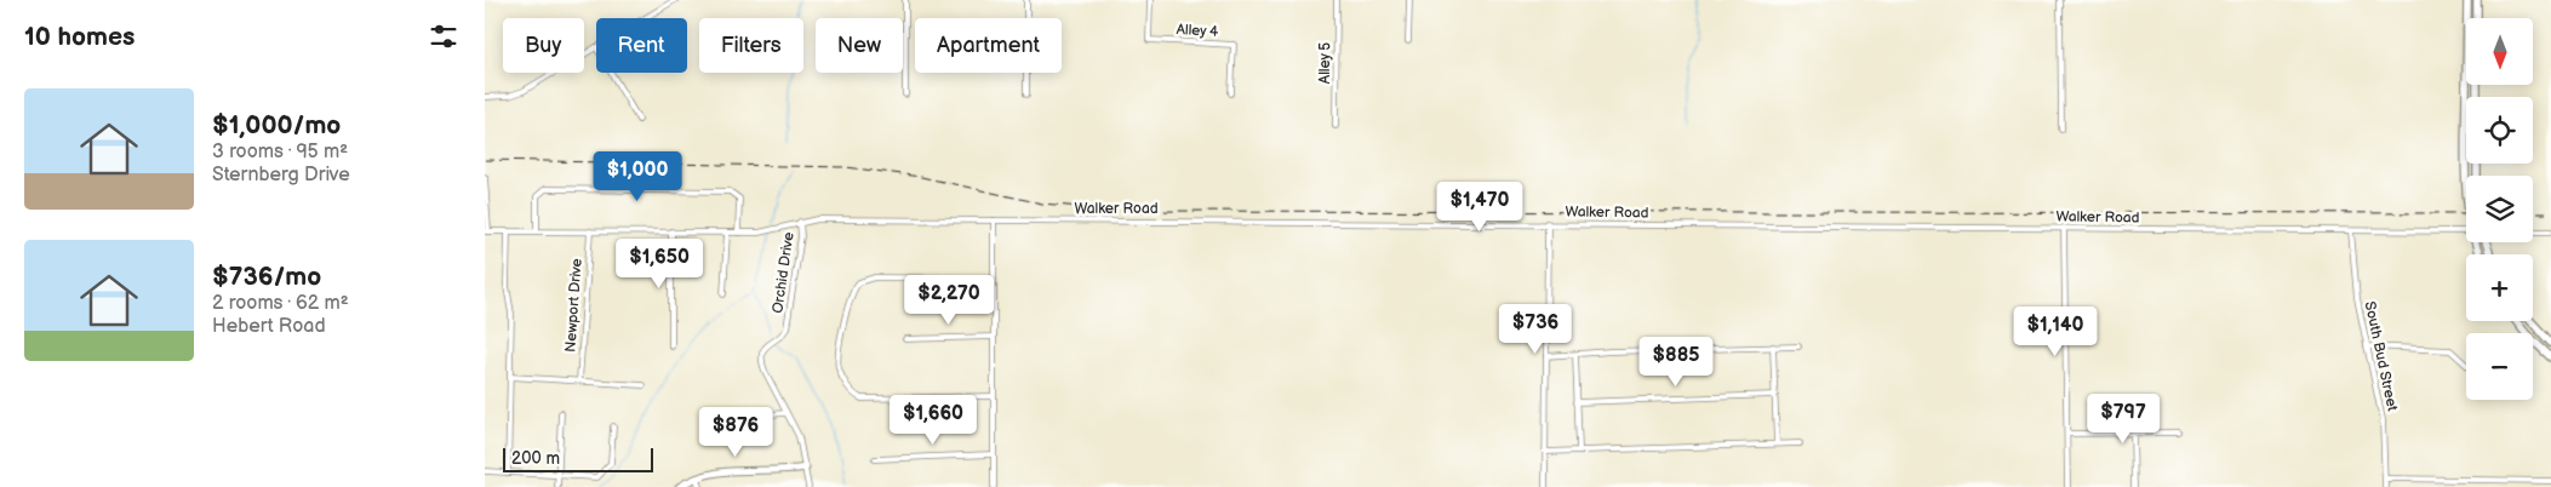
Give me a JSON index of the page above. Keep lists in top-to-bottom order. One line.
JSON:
{"streets":{"street":["Alley 4","Alley 5","Walker Road","Orchid Drive","Newport Drive","South Bud Street"]},"crossings":[["Walker Road","Orchid Drive"],["Walker Road","Newport Drive"],["Walker Road","South Bud Street"]],"scale_bar":"200 m","north":"bottom","page":{"heading":"10 homes","map_buttons":["+","−"],"chip":["Buy","Rent","Filters","New","Apartment"],"list":[{"name":"$1,000/mo","note":"3 rooms · 95 m² · Sternberg Drive"},{"name":"$736/mo","note":"2 rooms · 62 m² · Hebert Road"}],"price":["$1,000","$1,470","$1,650","$2,270","$736","$1,140","$885","$797","$1,660","$876"],"scale":"200 m"}}
